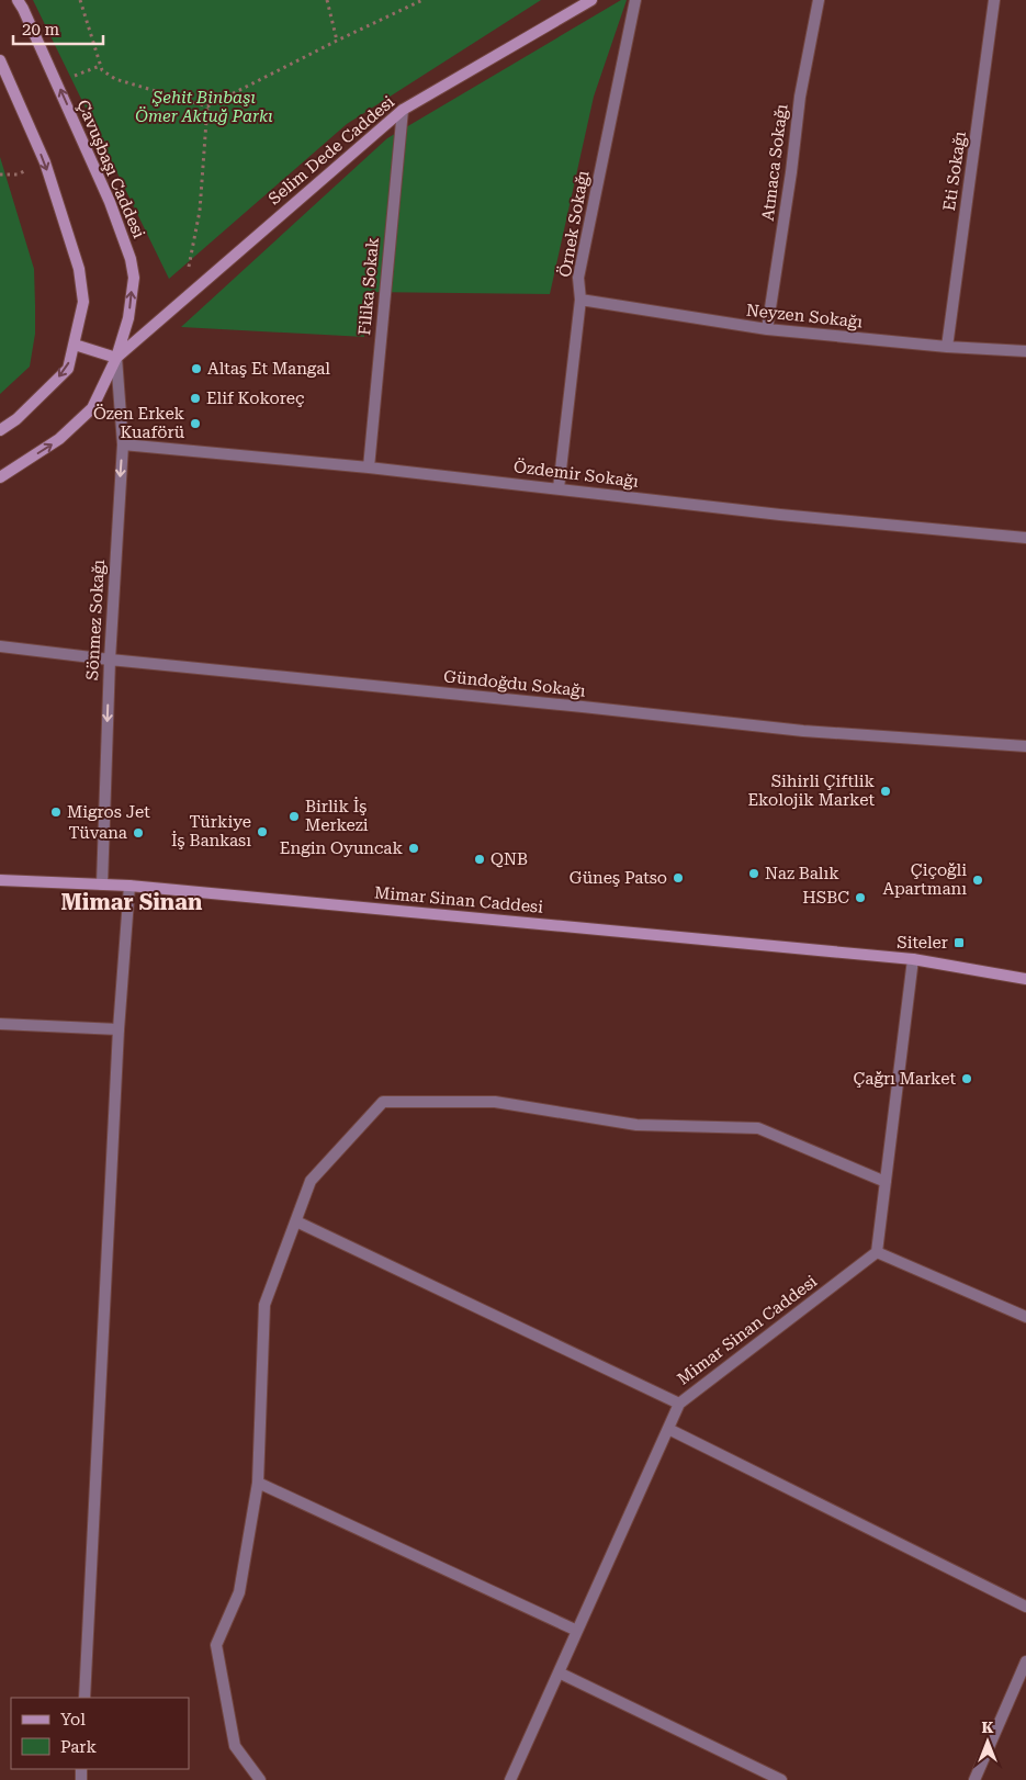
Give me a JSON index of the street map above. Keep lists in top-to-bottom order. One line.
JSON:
{"streets":{"main road":["Selim Dede Caddesi","Çavuşbaşı Caddesi","Mimar Sinan Caddesi"],"street":["Atmaca Sokağı","Eti Sokağı","Örnek Sokağı","Filika Sokak","Neyzen Sokağı","Özdemir Sokağı","Sönmez Sokağı","Gündoğdu Sokağı"]},"crossings":[["Selim Dede Caddesi","Çavuşbaşı Caddesi"],["Selim Dede Caddesi","Filika Sokak"],["Selim Dede Caddesi","Sönmez Sokağı"],["Atmaca Sokağı","Neyzen Sokağı"],["Çavuşbaşı Caddesi","Sönmez Sokağı"],["Eti Sokağı","Neyzen Sokağı"],["Örnek Sokağı","Neyzen Sokağı"],["Örnek Sokağı","Özdemir Sokağı"],["Filika Sokak","Özdemir Sokağı"],["Özdemir Sokağı","Sönmez Sokağı"],["Sönmez Sokağı","Gündoğdu Sokağı"],["Sönmez Sokağı","Mimar Sinan Caddesi"]],"one_way":["Sönmez Sokağı"],"districts":["Mimar Sinan"],"parks":["Şehit Binbaşı Ömer Aktuğ Parkı"],"places":{"other":["Altaş Et Mangal","Elif Kokoreç","Özen Erkek Kuaförü","Sihirli Çiftlik Ekolojik Market","Migros Jet","Birlik İş Merkezi","Türkiye İş Bankası","Tüvana","Engin Oyuncak","QNB","Naz Balık","Güneş Patso","Çiçoğli Apartmanı","HSBC","Çağrı Market"],"transit":["Siteler"]},"legend":["Yol","Park"],"scale_bar":"20 m","north":"top"}
